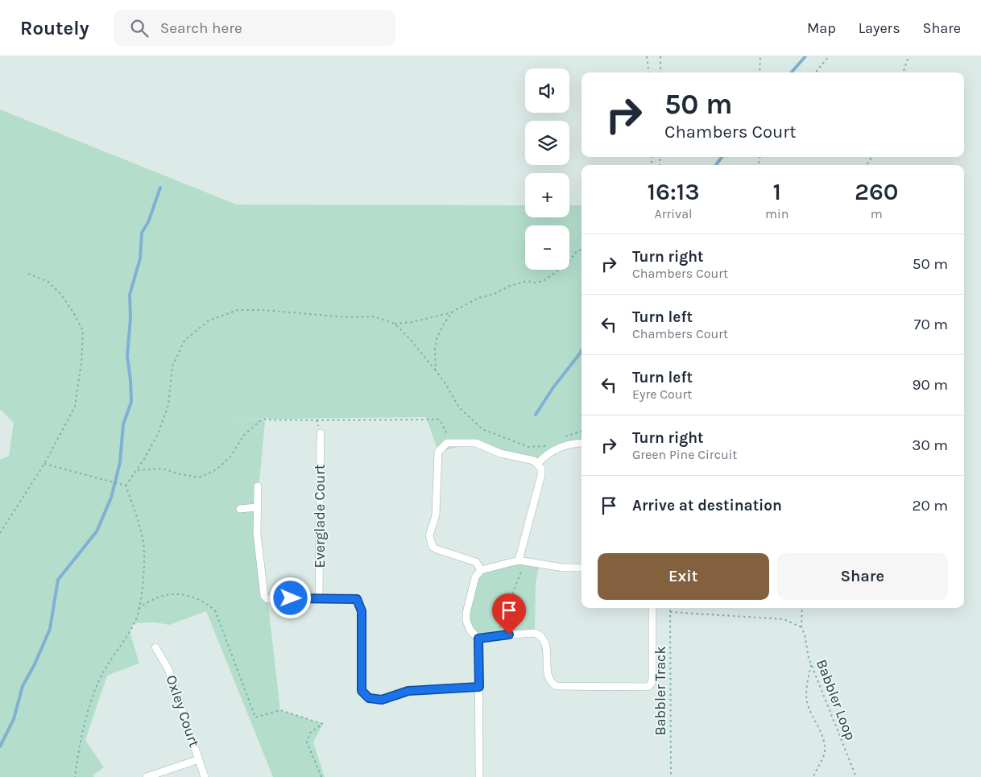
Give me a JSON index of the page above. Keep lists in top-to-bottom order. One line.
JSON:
{"streets":{"street":["Everglade Court","Oxley Court"],"path":["Babbler Track","Babbler Loop"]},"page":{"header":"Routely","search":"Search here","nav":["Map","Layers","Share"],"map_buttons":["+","−"],"turn":["50 m","Chambers Court"],"eta":["16:13","Arrival","1","min","260","m"],"list":[{"name":"Turn right","note":"Chambers Court","value":"50 m"},{"name":"Turn left","note":"Chambers Court","value":"70 m"},{"name":"Turn left","note":"Eyre Court","value":"90 m"},{"name":"Turn right","note":"Green Pine Circuit","value":"30 m"},{"name":"Arrive at destination","value":"20 m"}],"buttons":["Exit","Share"]}}
